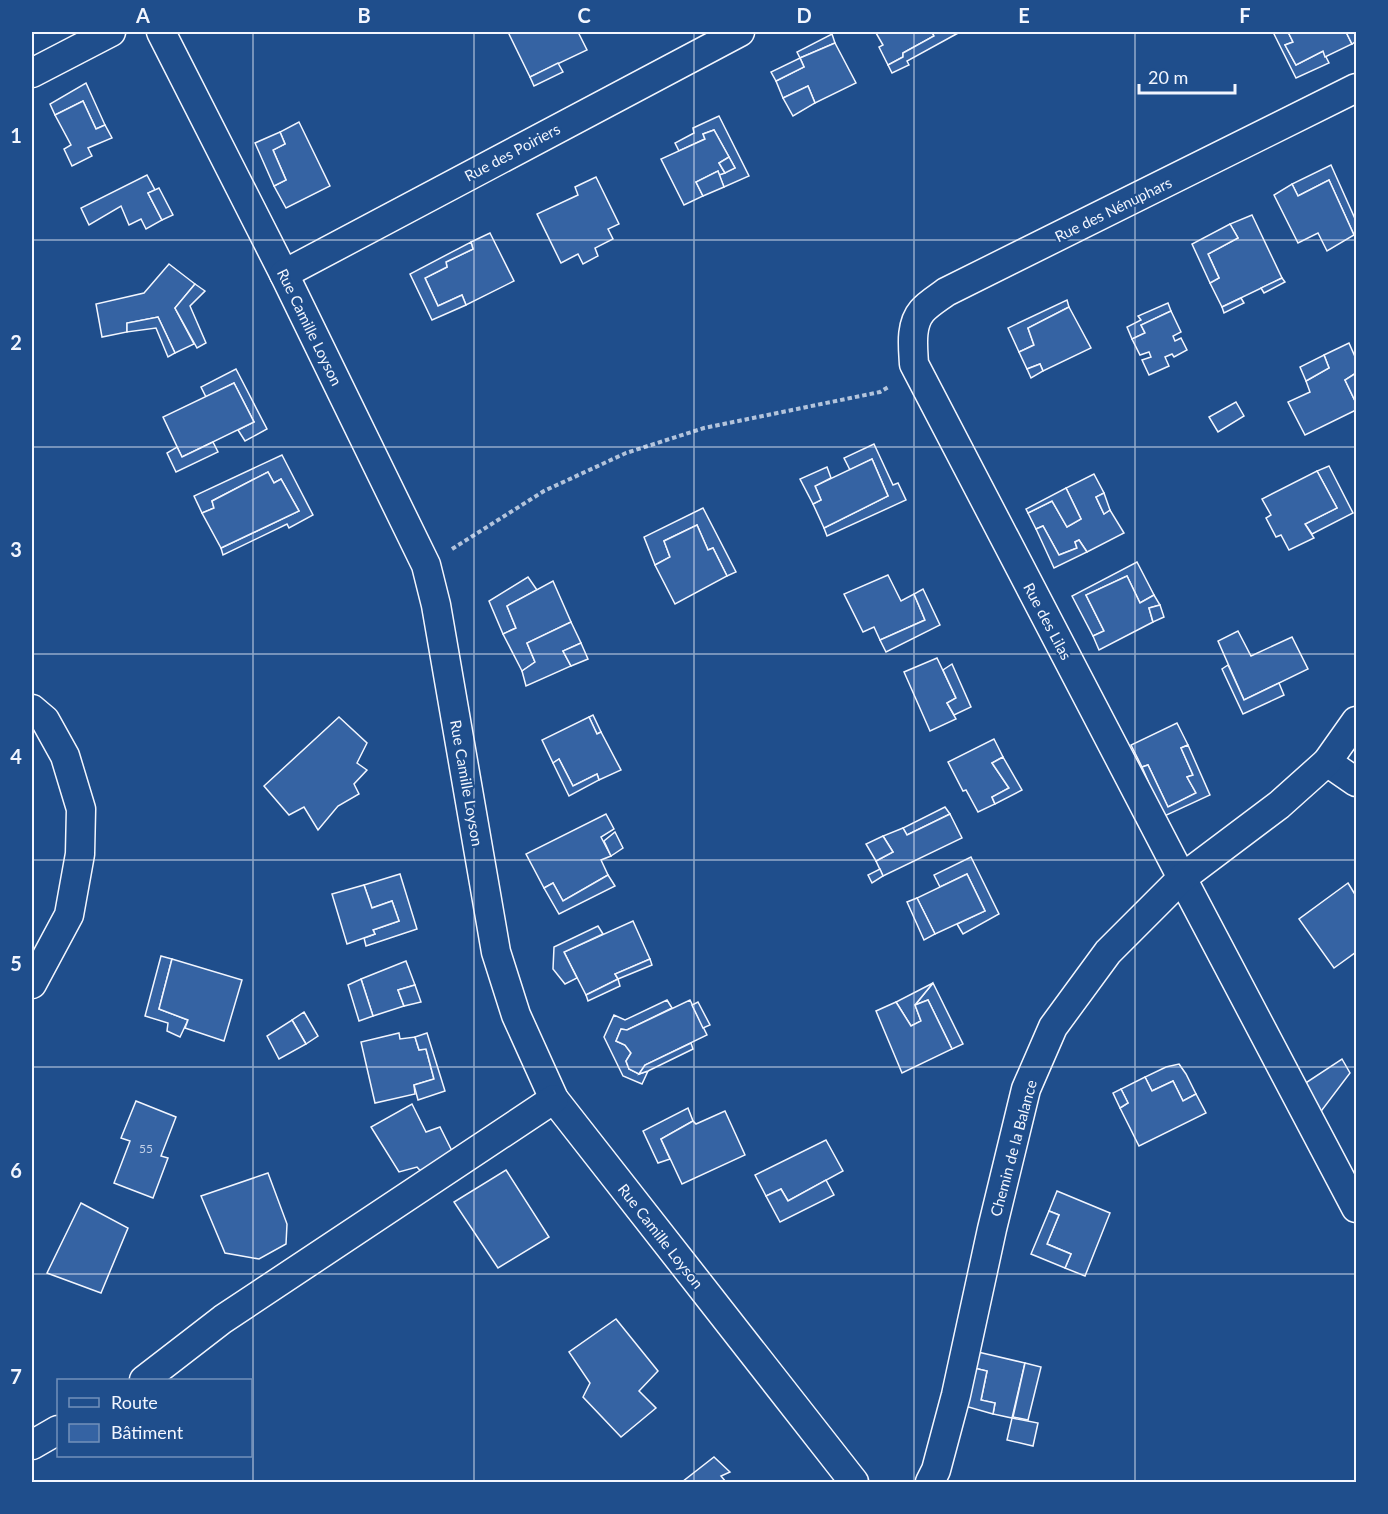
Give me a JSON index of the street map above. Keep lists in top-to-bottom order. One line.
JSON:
{"streets":{"street":["Rue des Poiriers","Rue des Nénuphars","Rue Camille Loyson","Rue des Lilas","Chemin de la Balance"]},"crossings":[["Rue des Poiriers","Rue Camille Loyson"],["Rue des Nénuphars","Rue des Lilas"],["Rue des Lilas","Chemin de la Balance"]],"house_numbers":["55"],"legend":["Route","Bâtiment"],"scale_bar":"20 m","grid":{"columns":["A","B","C","D","E","F"],"rows":["1","2","3","4","5","6","7"]}}
